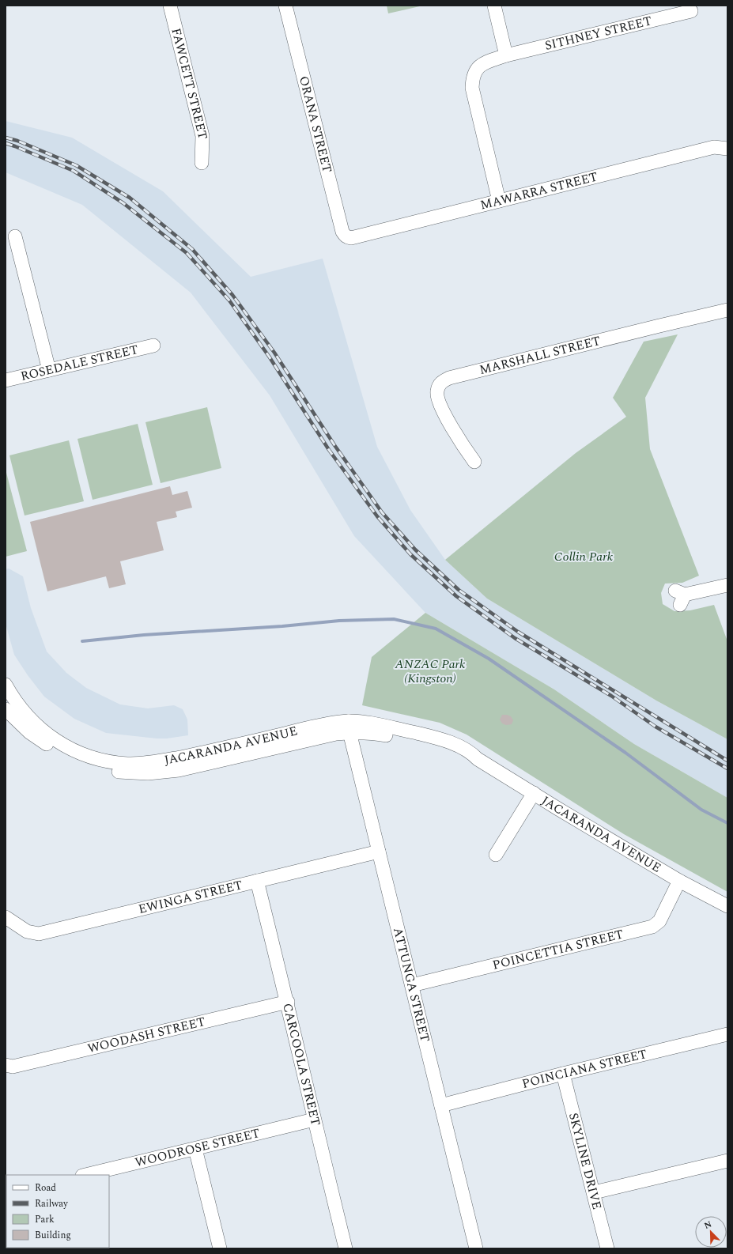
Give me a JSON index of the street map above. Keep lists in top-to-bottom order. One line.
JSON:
{"streets":{"street":["SITHNEY STREET","FAWCETT STREET","ORANA STREET","MAWARRA STREET","MARSHALL STREET","ROSEDALE STREET","JACARANDA AVENUE","EWINGA STREET","POINCETTIA STREET","ATTUNGA STREET","WOODASH STREET","CARCOOLA STREET","POINCIANA STREET","WOODROSE STREET","SKYLINE DRIVE"]},"crossings":[["SITHNEY STREET","MAWARRA STREET"],["ORANA STREET","MAWARRA STREET"],["JACARANDA AVENUE","POINCETTIA STREET"],["JACARANDA AVENUE","ATTUNGA STREET"],["EWINGA STREET","ATTUNGA STREET"],["EWINGA STREET","CARCOOLA STREET"],["POINCETTIA STREET","ATTUNGA STREET"],["ATTUNGA STREET","POINCIANA STREET"],["WOODASH STREET","CARCOOLA STREET"],["CARCOOLA STREET","WOODROSE STREET"],["POINCIANA STREET","SKYLINE DRIVE"]],"parks":["Collin Park","ANZAC Park (Kingston)"],"legend":["Road","Railway","Park","Building"],"north":"top left"}
